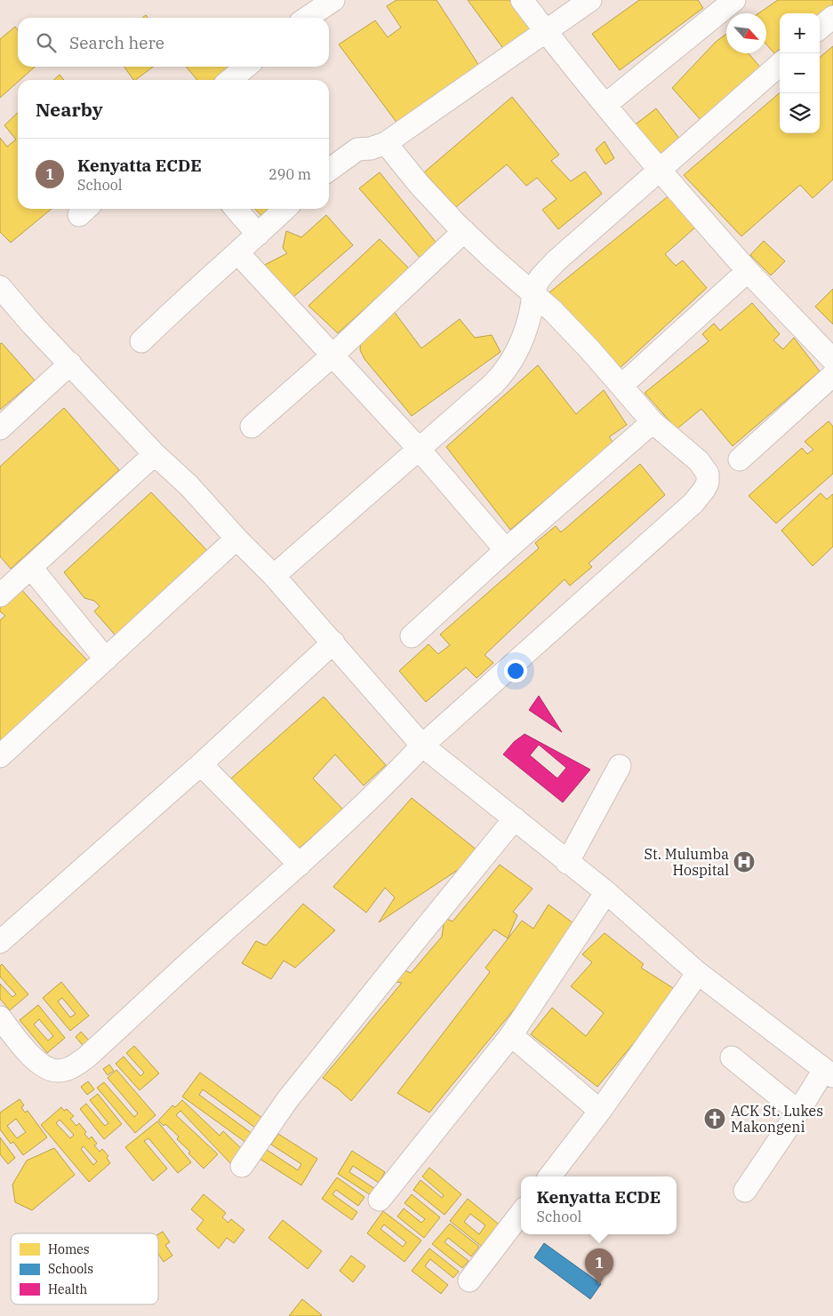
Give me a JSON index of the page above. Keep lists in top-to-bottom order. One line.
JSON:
{"places":{"hospital":["St. Mulumba Hospital"],"church":["ACK St. Lukes Makongeni"]},"legend":["Homes","Schools","Health"],"north":"bottom right","page":{"map_buttons":["+","−"],"search":"Search here","heading":"Nearby","list":[{"mark":"1","name":"Kenyatta ECDE","note":"School","value":"290 m"}],"popup":["Kenyatta ECDE","School"],"pins":"1"}}
